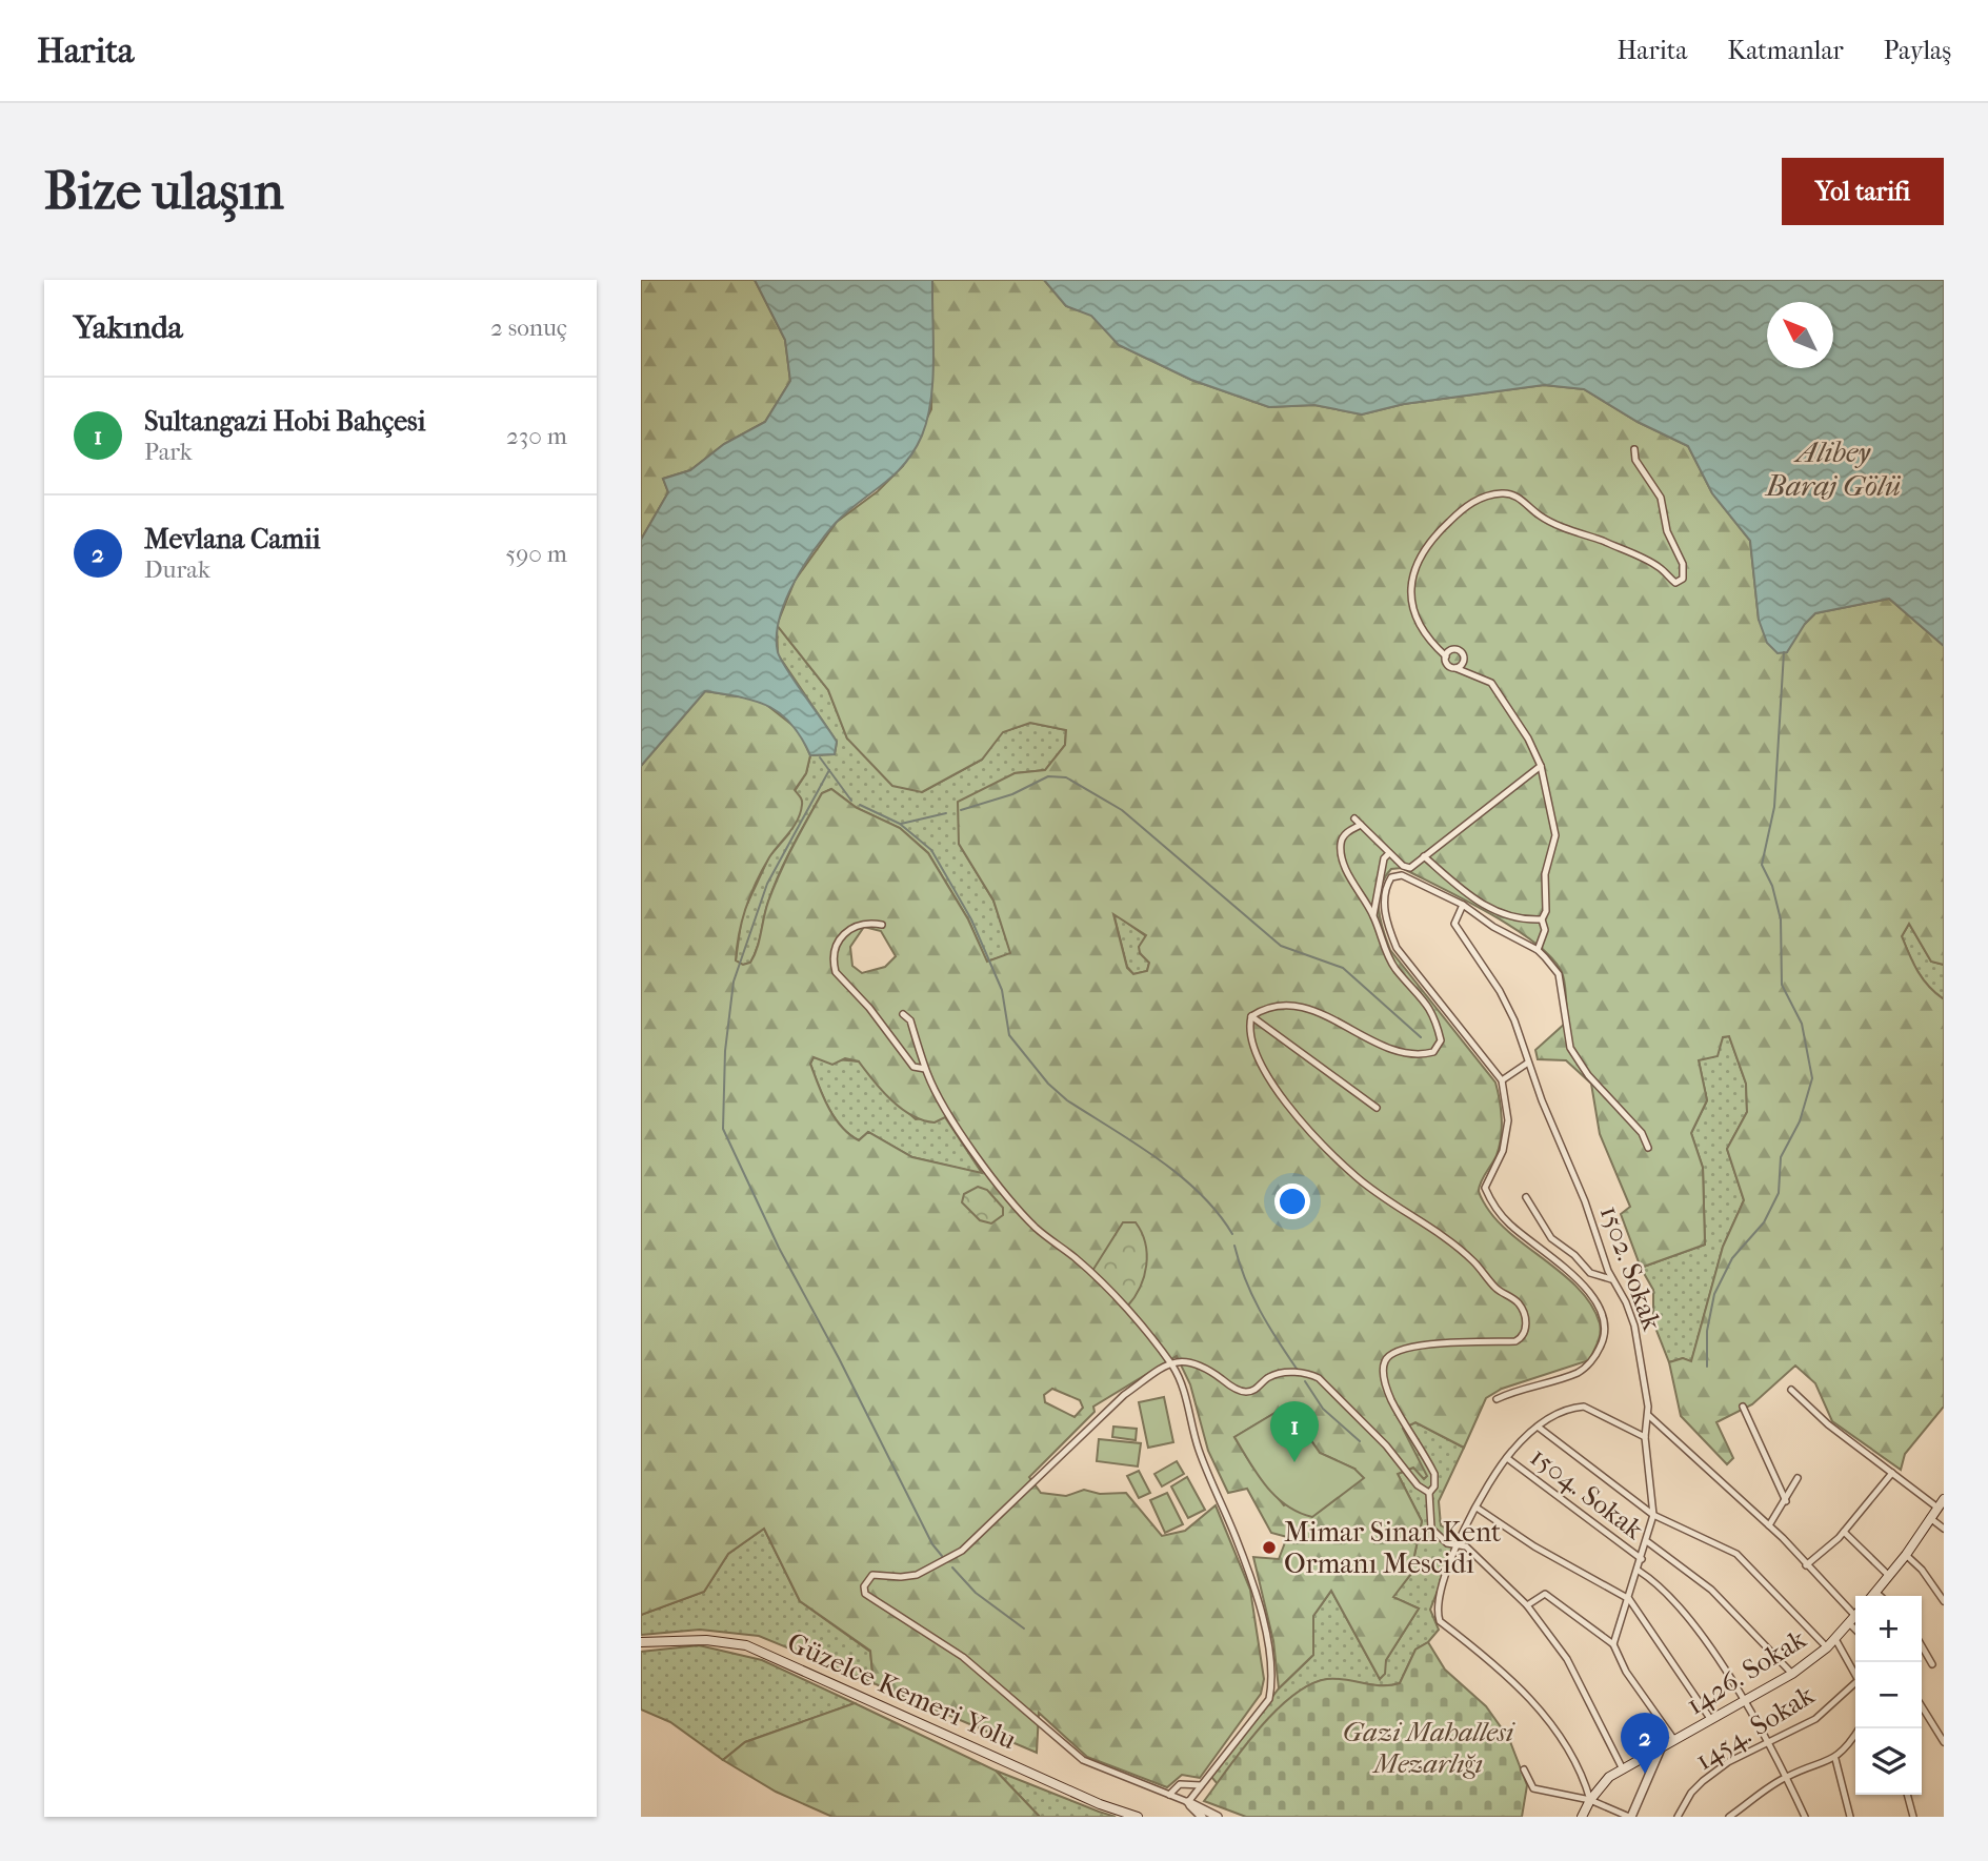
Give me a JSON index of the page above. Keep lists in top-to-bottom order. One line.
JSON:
{"streets":{"main road":["1426. Sokak","Güzelce Kemeri Yolu"],"street":["1502. Sokak","1504. Sokak","1454. Sokak"]},"crossings":[["1502. Sokak","1504. Sokak"]],"water":["Alibey Baraj Gölü"],"parks":["Gazi Mahallesi Mezarlığı"],"places":["Mimar Sinan Kent Ormanı Mescidi"],"north":"top left","page":{"header":"Harita","nav":["Harita","Katmanlar","Paylaş"],"buttons":"Yol tarifi","title":"Bize ulaşın","heading":["Yakında","2 sonuç"],"list":[{"mark":"1","name":"Sultangazi Hobi Bahçesi","note":"Park","value":"230 m"},{"mark":"2","name":"Mevlana Camii","note":"Durak","value":"590 m"}],"pins":["1","2"],"map_buttons":["+","−"]}}
